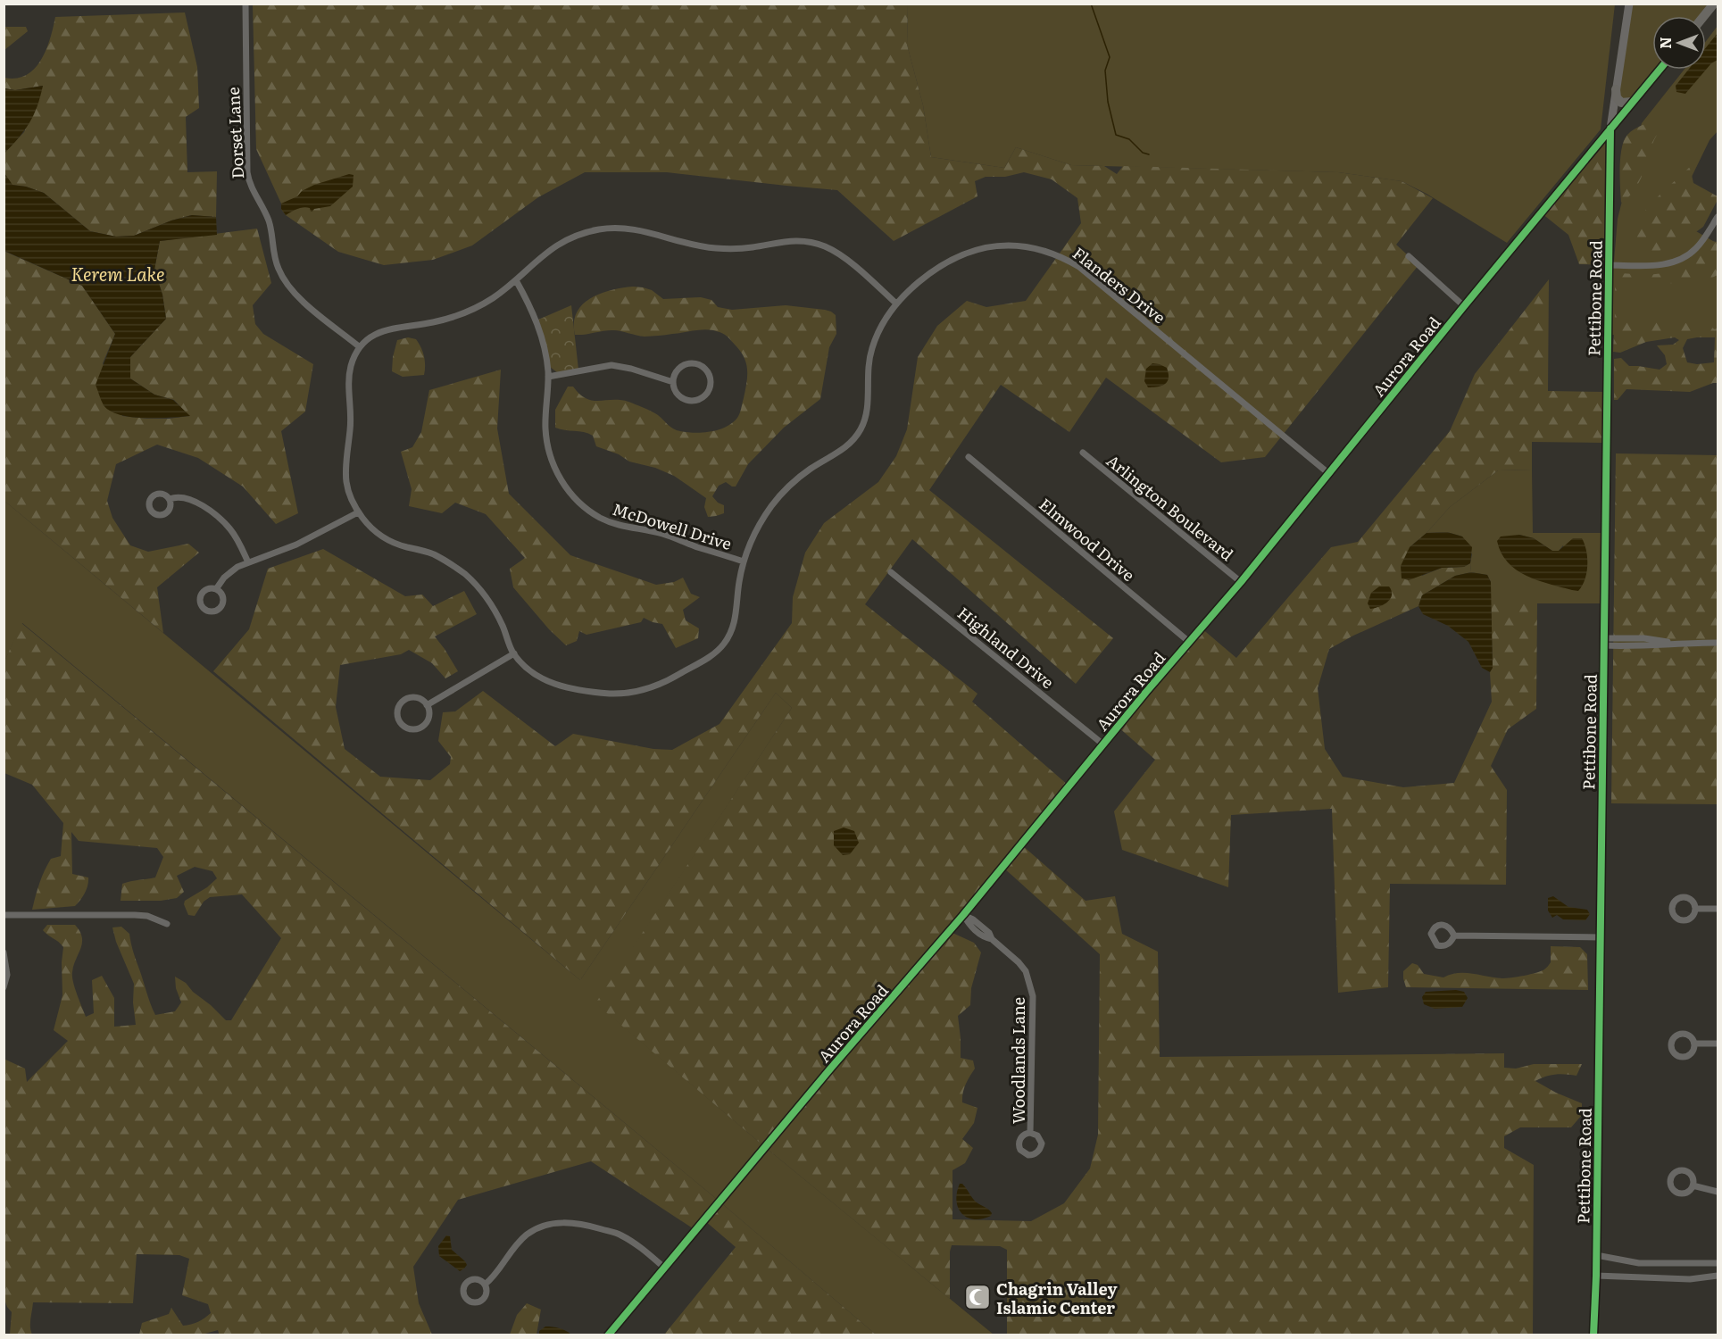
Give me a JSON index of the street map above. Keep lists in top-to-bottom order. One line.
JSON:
{"streets":{"main road":["Aurora Road"],"street":["Dorset Lane","Flanders Drive","Pettibone Road","Arlington Boulevard","McDowell Drive","Elmwood Drive","Highland Drive","Woodlands Lane"]},"crossings":[["Dorset Lane","Flanders Drive"],["Flanders Drive","Aurora Road"],["Flanders Drive","McDowell Drive"],["Pettibone Road","Aurora Road"],["Aurora Road","Arlington Boulevard"],["Aurora Road","Elmwood Drive"],["Aurora Road","Highland Drive"],["Aurora Road","Woodlands Lane"]],"water":["Kerem Lake"],"places":{"mosque":["Chagrin Valley Islamic Center"]},"north":"left"}
